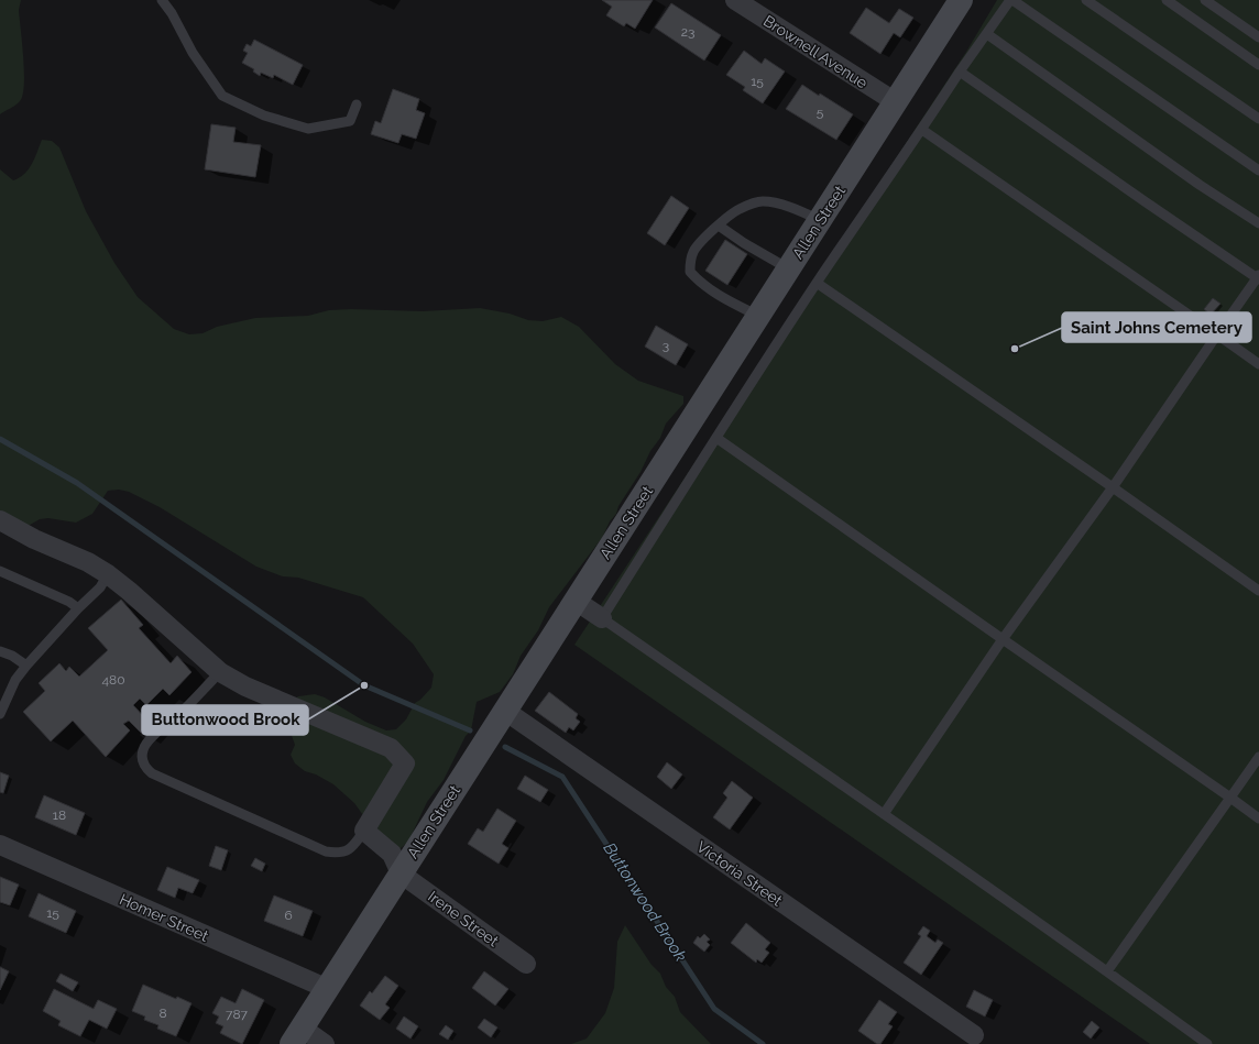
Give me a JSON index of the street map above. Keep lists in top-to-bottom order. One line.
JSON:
{"streets":{"street":["Brownell Avenue","Allen Street","Victoria Street","Homer Street","Irene Street"]},"crossings":[["Brownell Avenue","Allen Street"],["Allen Street","Victoria Street"],["Allen Street","Homer Street"],["Allen Street","Irene Street"]],"water":["Buttonwood Brook"],"places":["Saint Johns Cemetery","Buttonwood Brook"],"house_numbers":["23","15","5","3","480","18","15","6","8","787"]}
